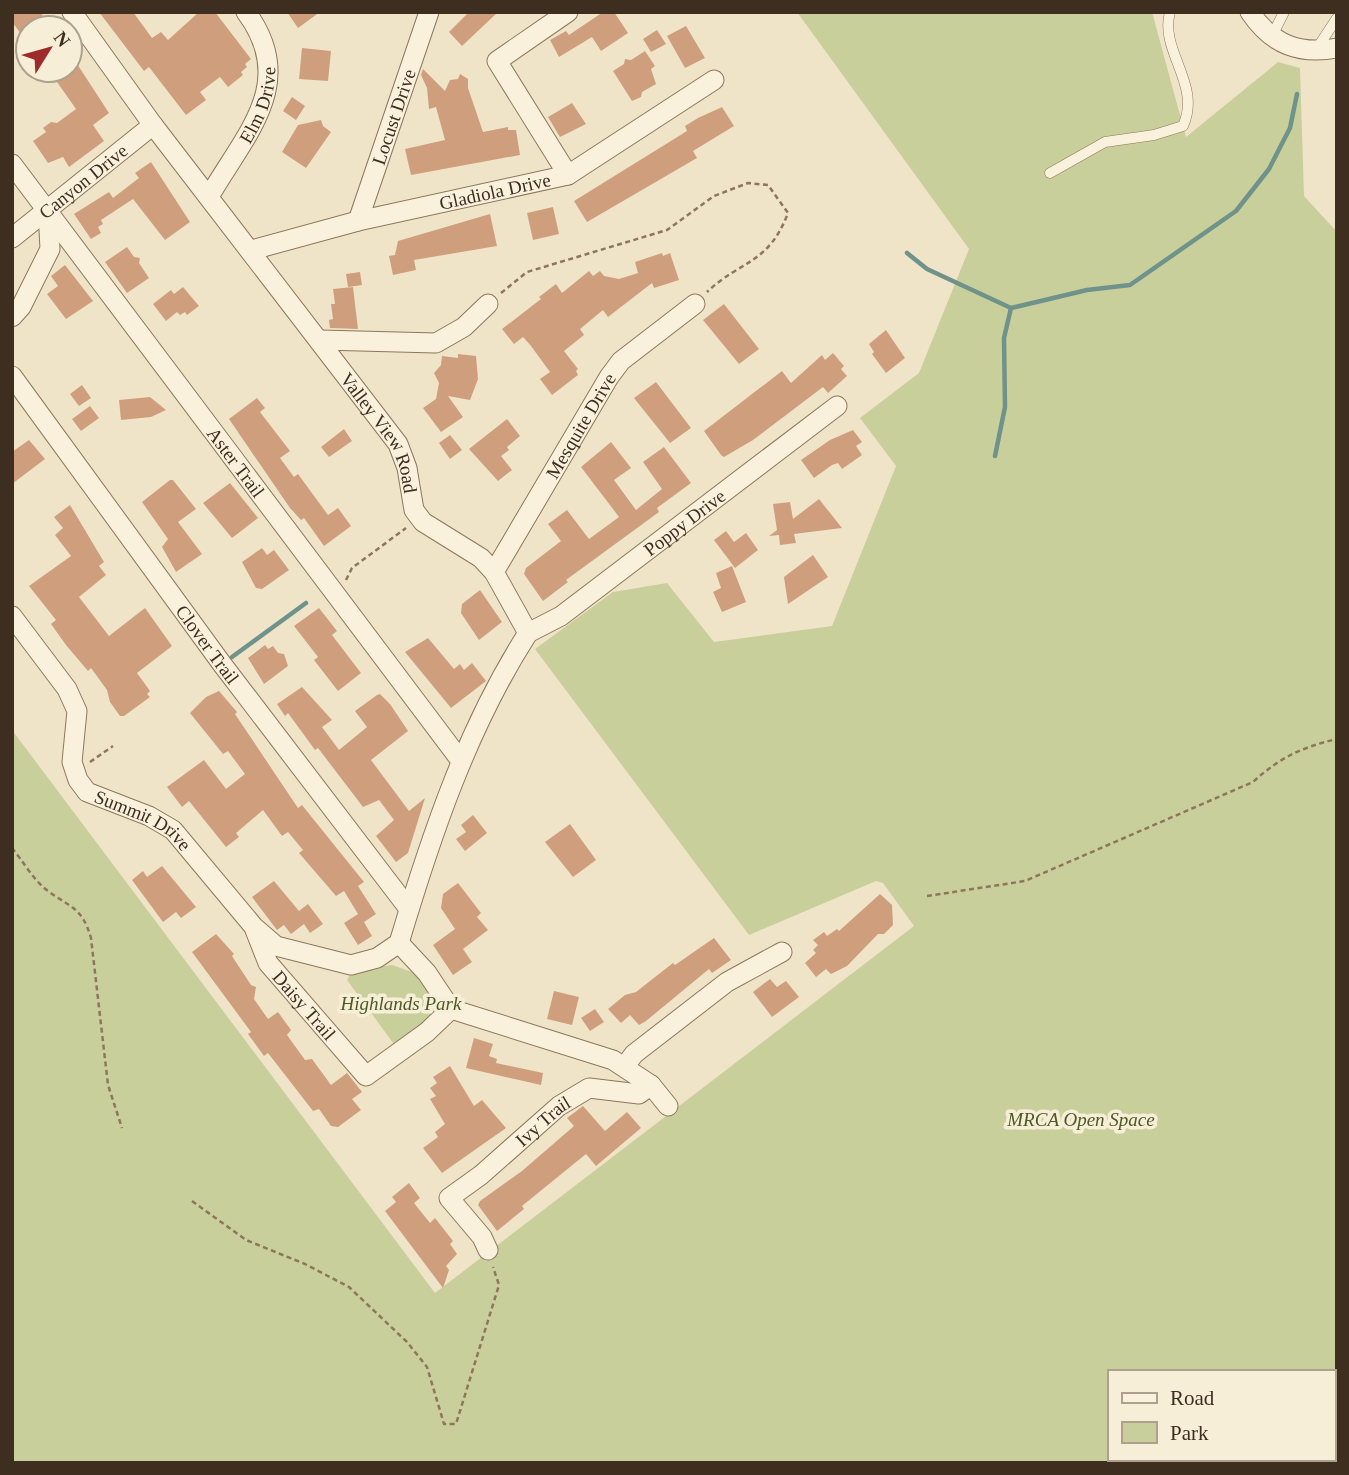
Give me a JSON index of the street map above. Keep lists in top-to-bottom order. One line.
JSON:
{"streets":{"street":["Elm Drive","Locust Drive","Canyon Drive","Gladiola Drive","Mesquite Drive","Valley View Road","Aster Trail","Poppy Drive","Clover Trail","Summit Drive","Daisy Trail","Ivy Trail"]},"crossings":[["Elm Drive","Valley View Road"],["Locust Drive","Gladiola Drive"],["Canyon Drive","Valley View Road"],["Canyon Drive","Aster Trail"],["Gladiola Drive","Valley View Road"],["Mesquite Drive","Valley View Road"],["Valley View Road","Poppy Drive"],["Summit Drive","Daisy Trail"]],"parks":["Highlands Park","MRCA Open Space"],"legend":["Road","Park"],"north":"top right"}
